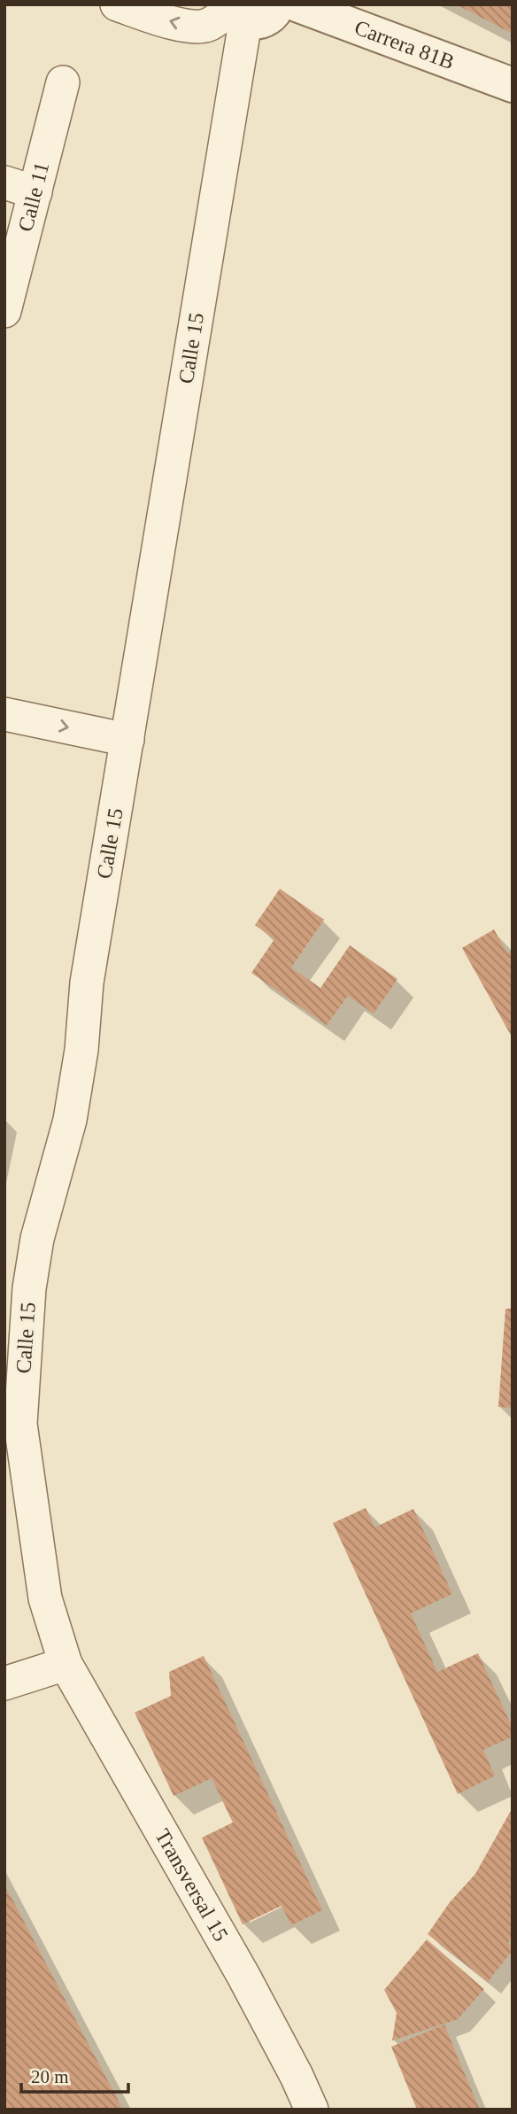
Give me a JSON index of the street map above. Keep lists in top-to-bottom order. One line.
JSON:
{"streets":{"street":["Carrera 81B","Calle 11","Calle 15","Transversal 15"]},"crossings":[["Calle 15","Transversal 15"]],"scale_bar":"20 m"}
